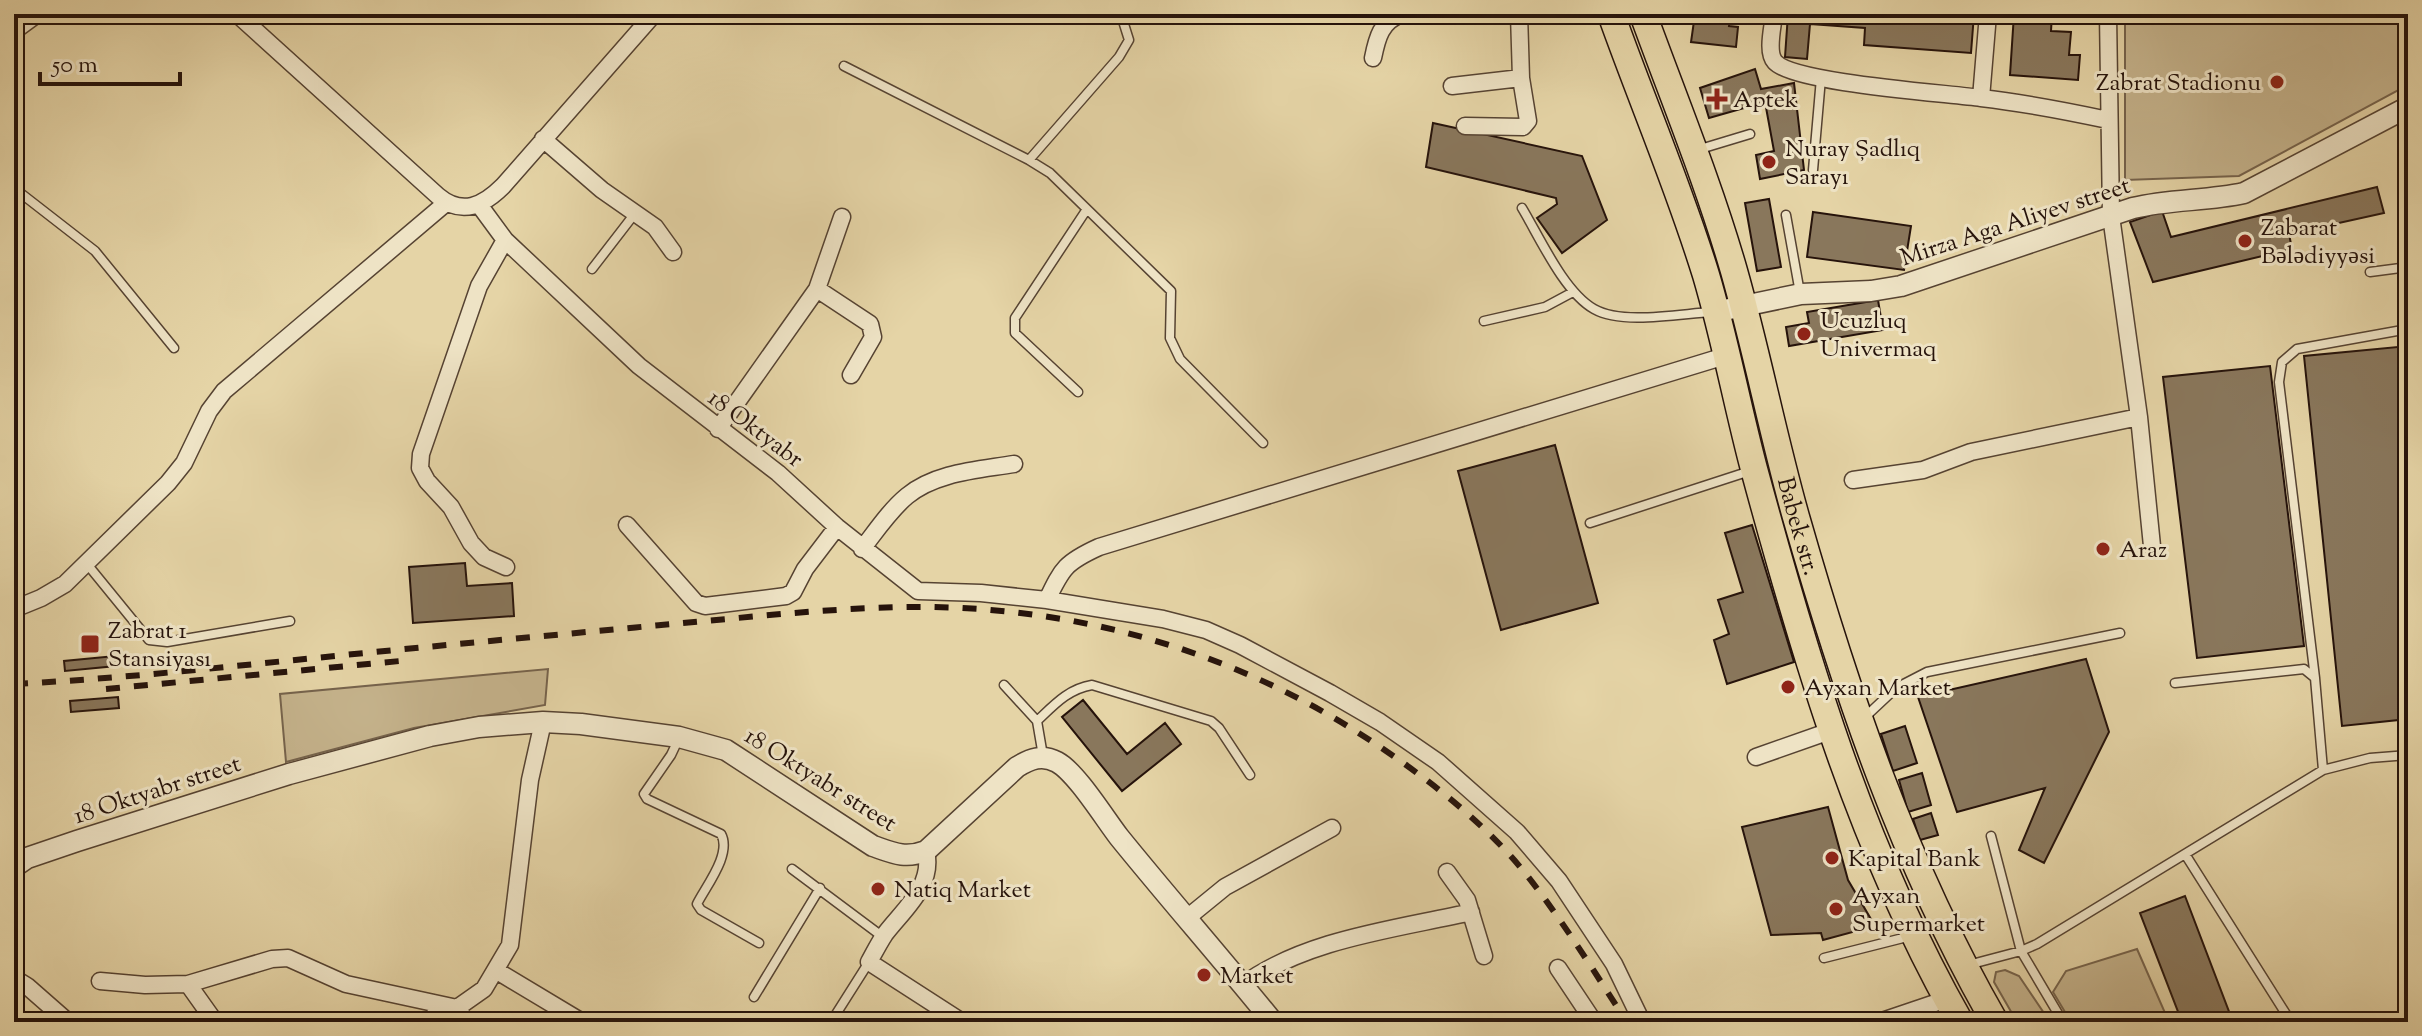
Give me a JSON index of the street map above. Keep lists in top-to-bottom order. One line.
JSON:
{"streets":{"main road":["Babek str."],"street":["Mirza Aga Aliyev street","18 Oktyabr","18 Oktyabr street"]},"crossings":[["Mirza Aga Aliyev street","Babek str."]],"places":{"other":["Zabrat Stadionu","Nuray Şadlıq Sarayı","Zabarat Bələdiyyəsi","Ucuzluq Univermaq","Araz","Ayxan Market","Kapital Bank","Natiq Market","Ayxan Supermarket","Market"],"health":["Aptek"],"transit":["Zabrat 1 Stansiyası"]},"scale_bar":"50 m"}
